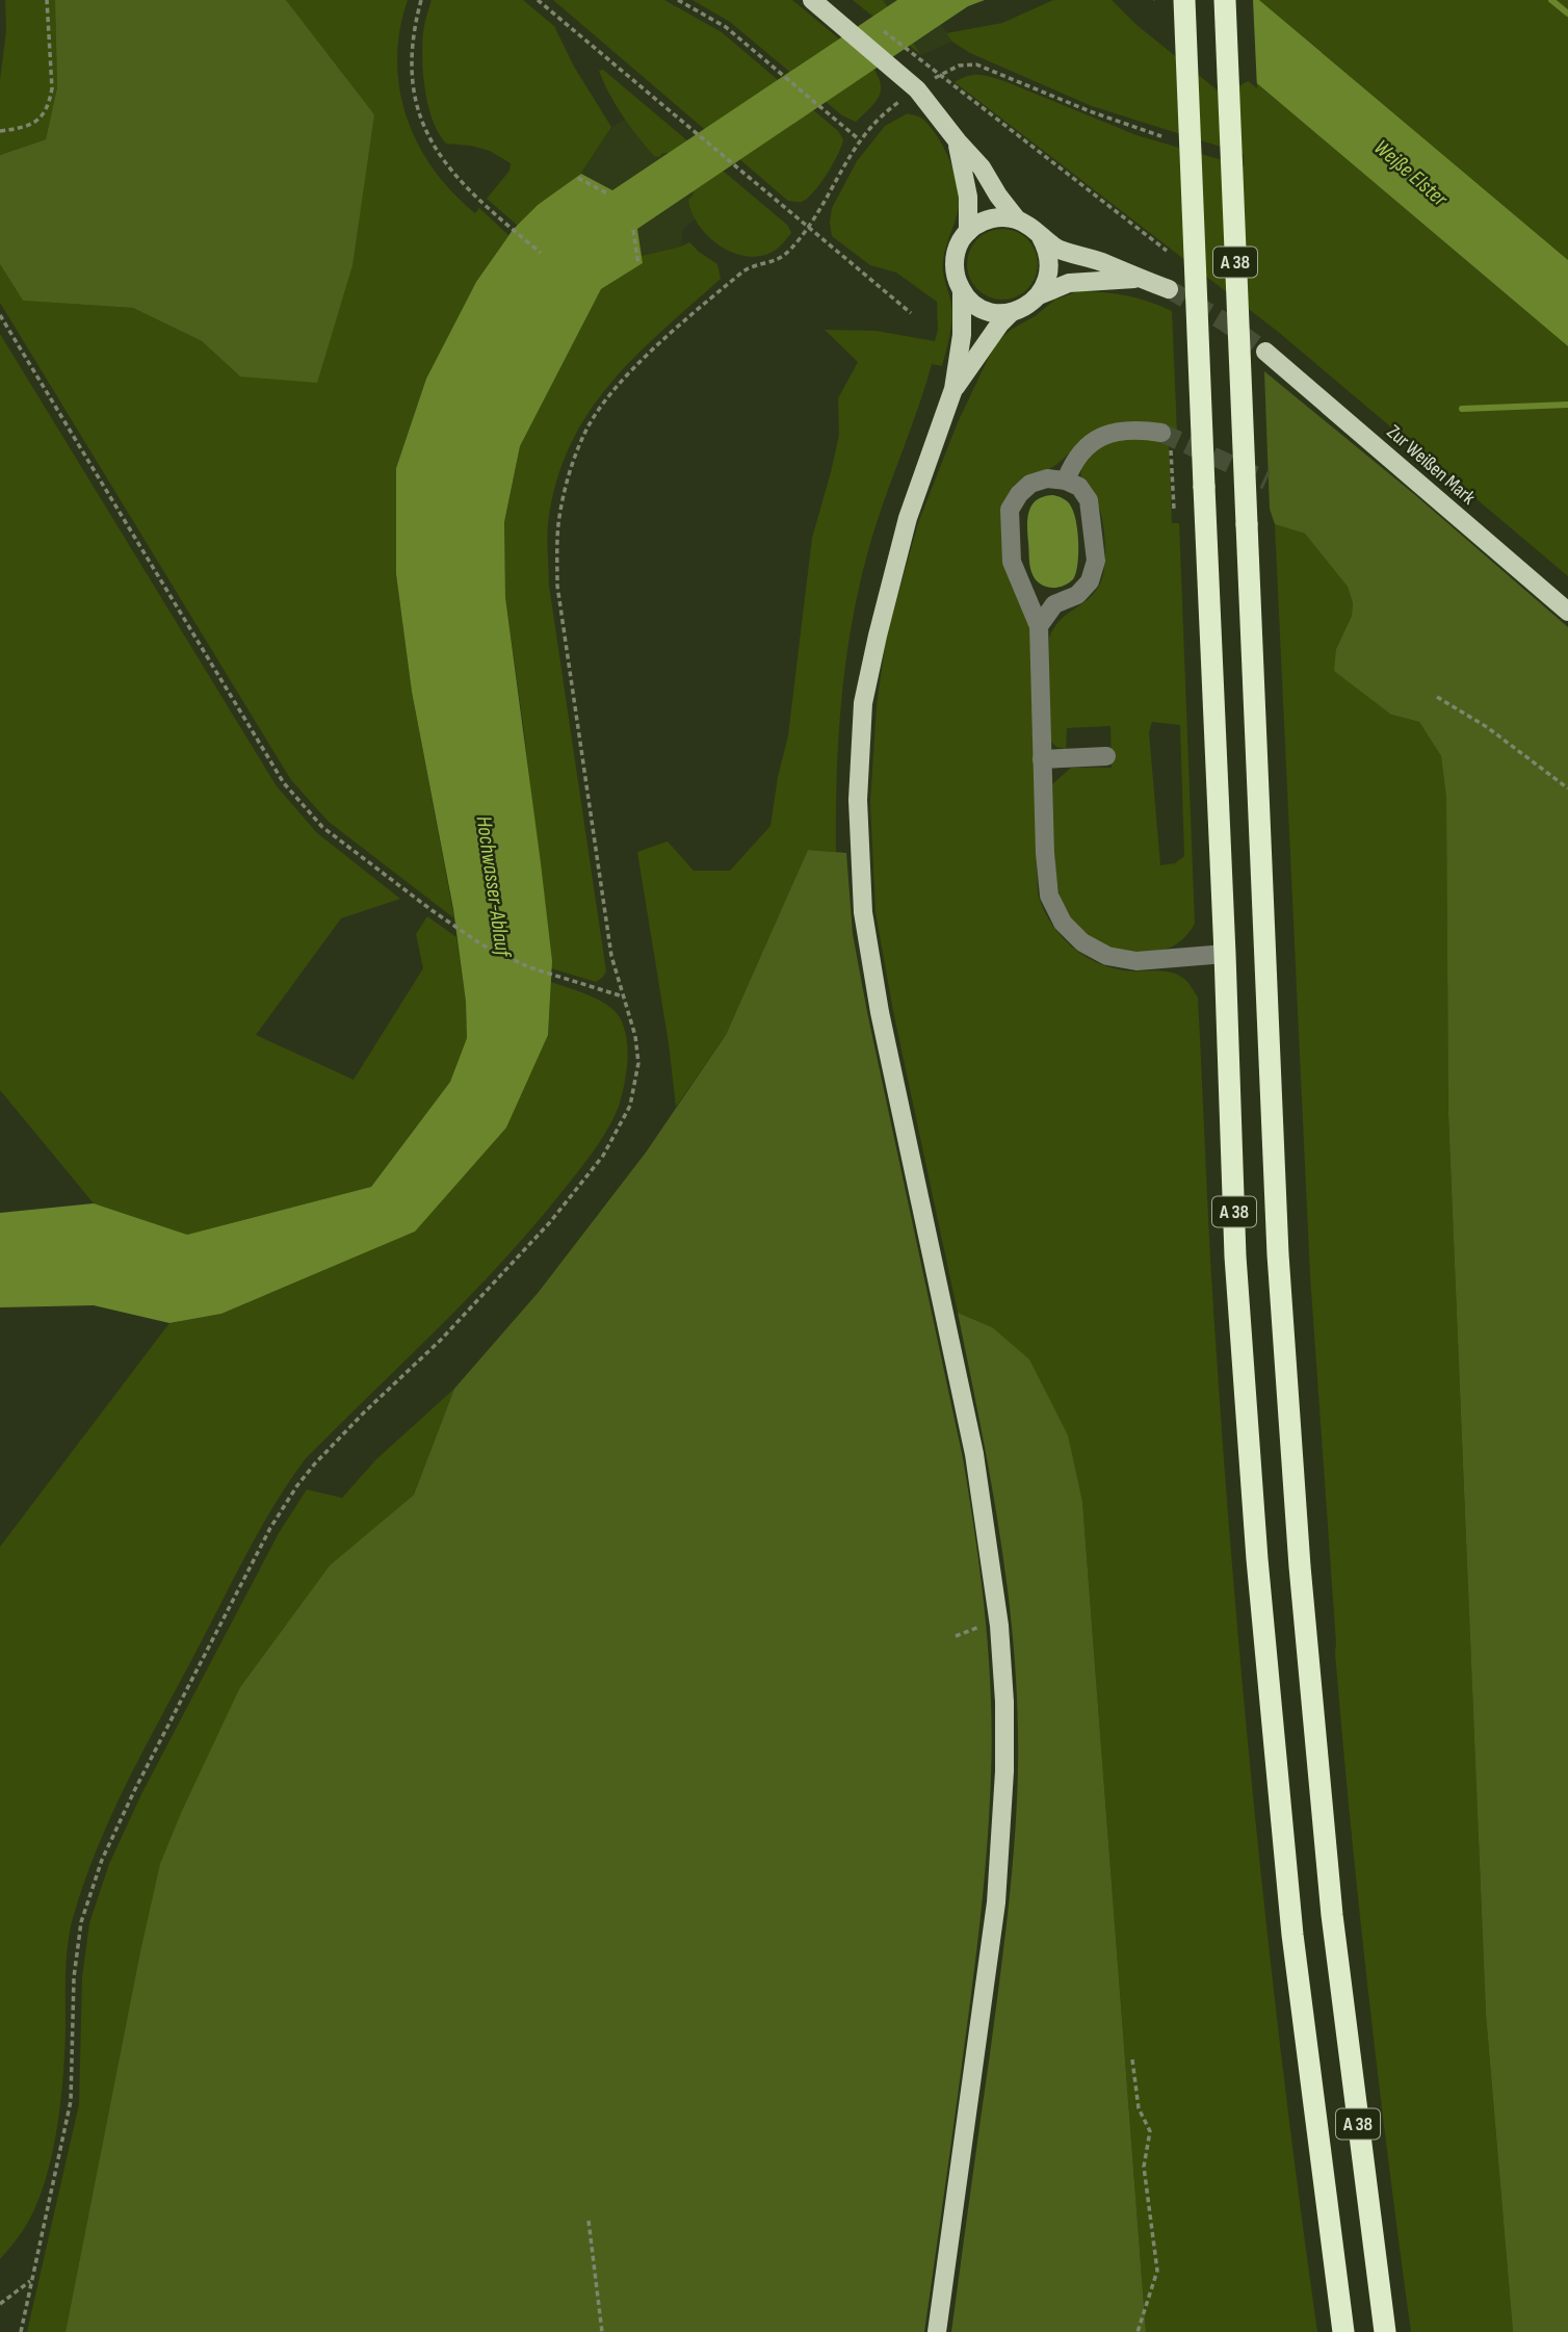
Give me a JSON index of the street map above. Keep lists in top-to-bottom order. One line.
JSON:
{"streets":{"highway":["A 38"],"main road":["Zur Weißen Mark"]},"water":["Weiße Elster","Hochwasser-Ablauf"]}
